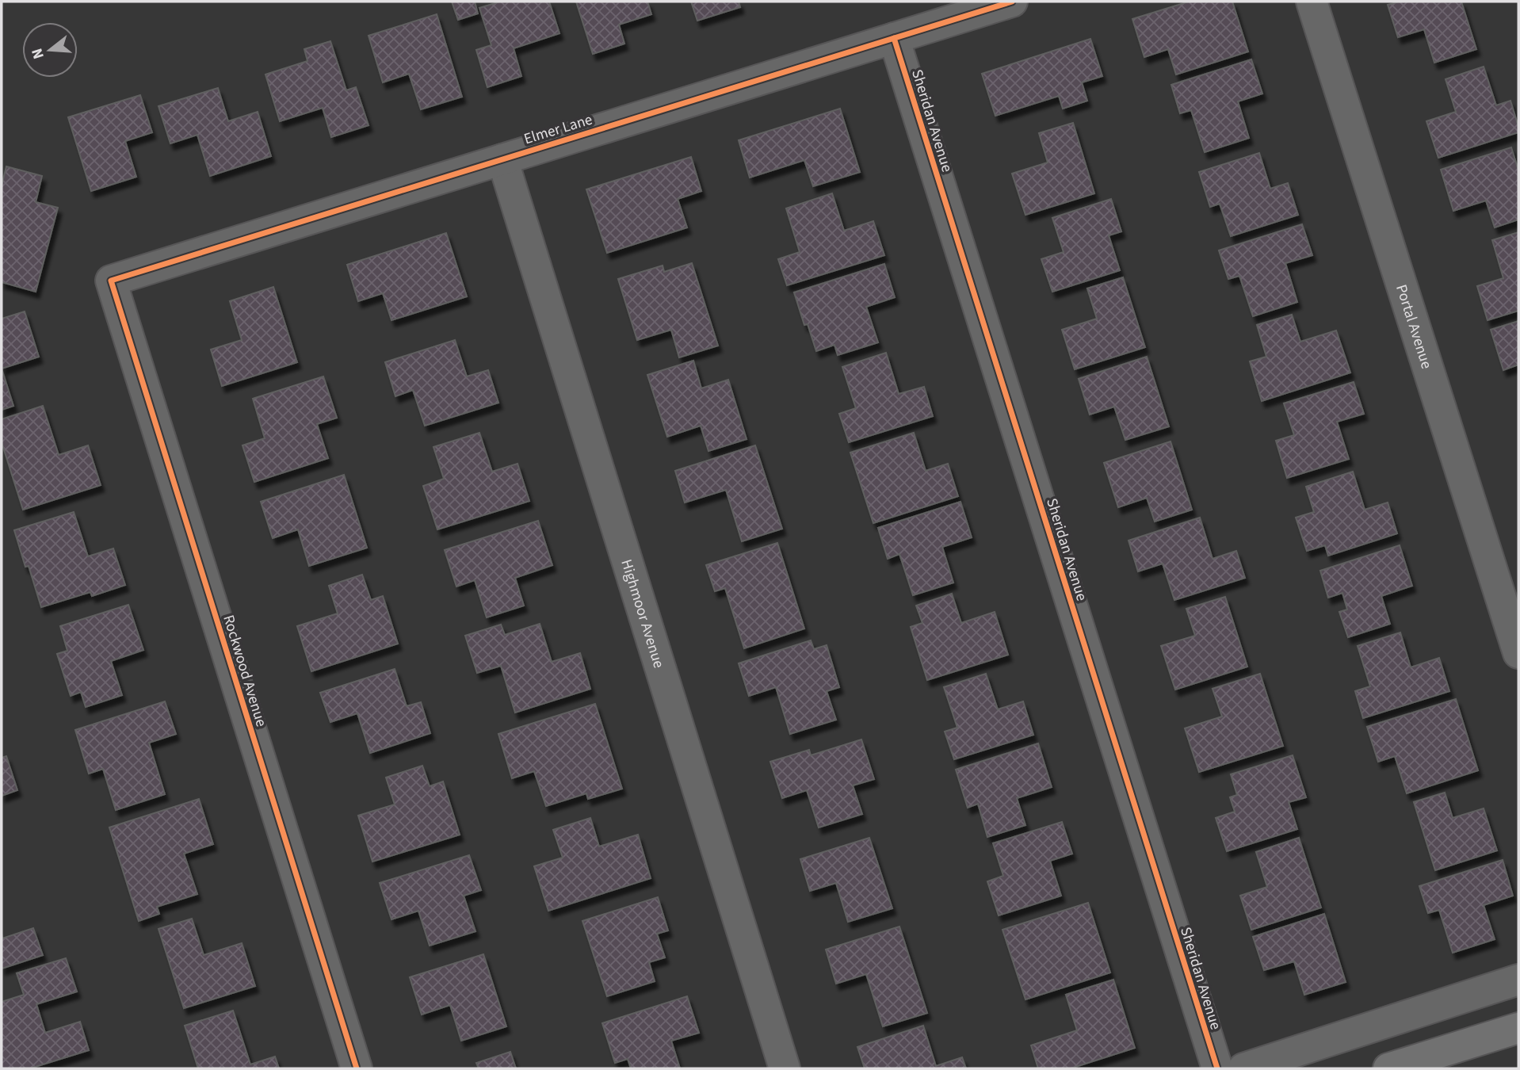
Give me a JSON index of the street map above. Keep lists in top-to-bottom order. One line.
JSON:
{"streets":{"street":["Sheridan Avenue","Elmer Lane","Portal Avenue","Highmoor Avenue","Rockwood Avenue"]},"crossings":[["Sheridan Avenue","Elmer Lane"],["Elmer Lane","Highmoor Avenue"],["Elmer Lane","Rockwood Avenue"]],"north":"left"}
